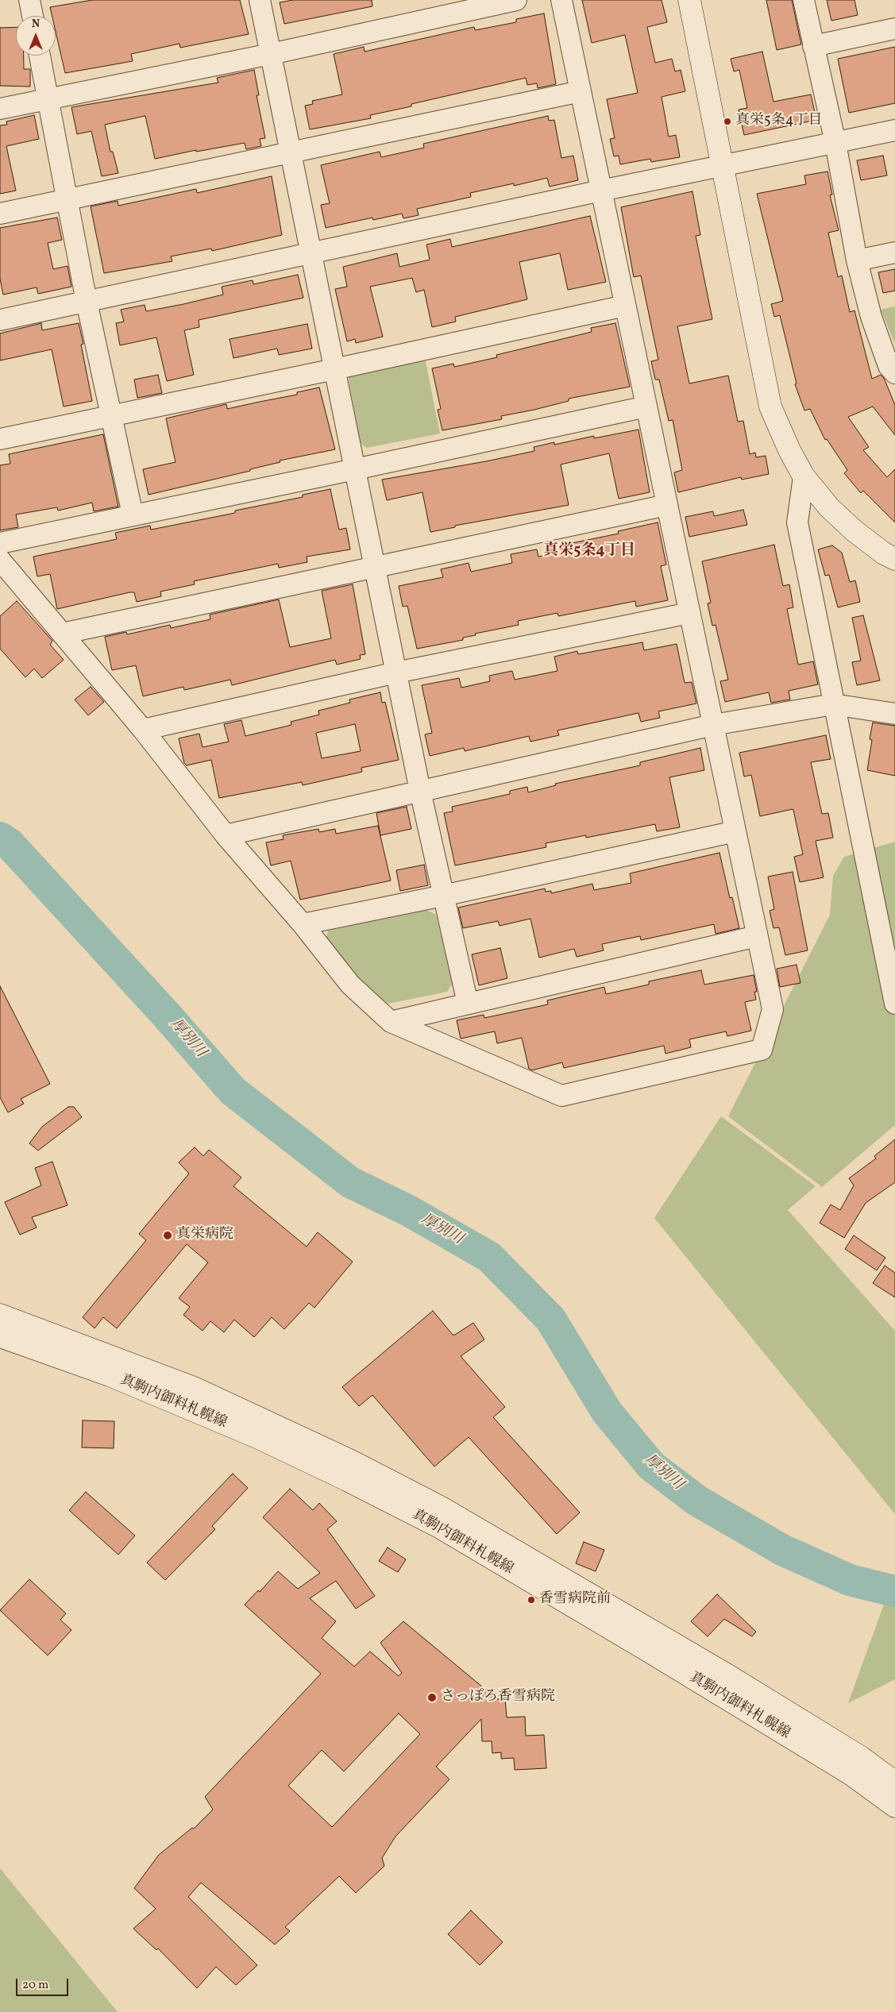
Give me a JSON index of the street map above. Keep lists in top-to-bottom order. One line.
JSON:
{"streets":{"main road":["真駒内御料札幌線"]},"districts":["真栄5条4丁目"],"water":["厚別川"],"places":["真栄5条4丁目","真栄病院","香雪病院前","さっぽろ香雪病院"],"scale_bar":"20 m","north":"top"}
